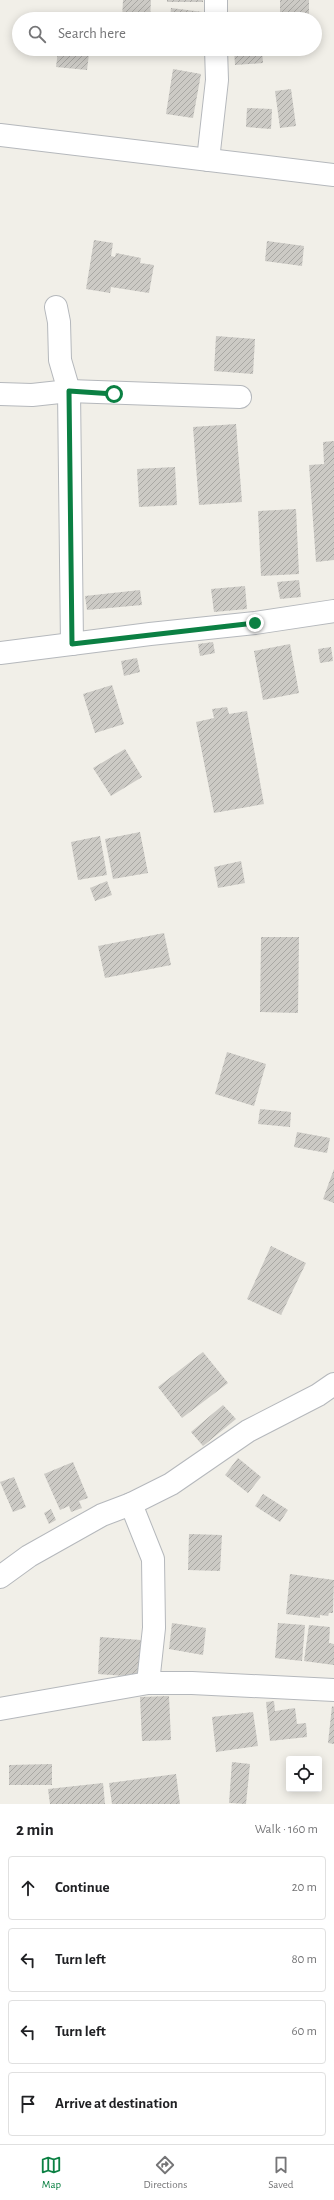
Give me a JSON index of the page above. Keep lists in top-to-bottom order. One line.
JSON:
{"page":{"search":"Search here","heading":["2 min","Walk · 160 m"],"list":[["Continue","20 m"],["Turn left","80 m"],["Turn left","60 m"],"Arrive at destination"],"nav":["Map","Directions","Saved"]}}
